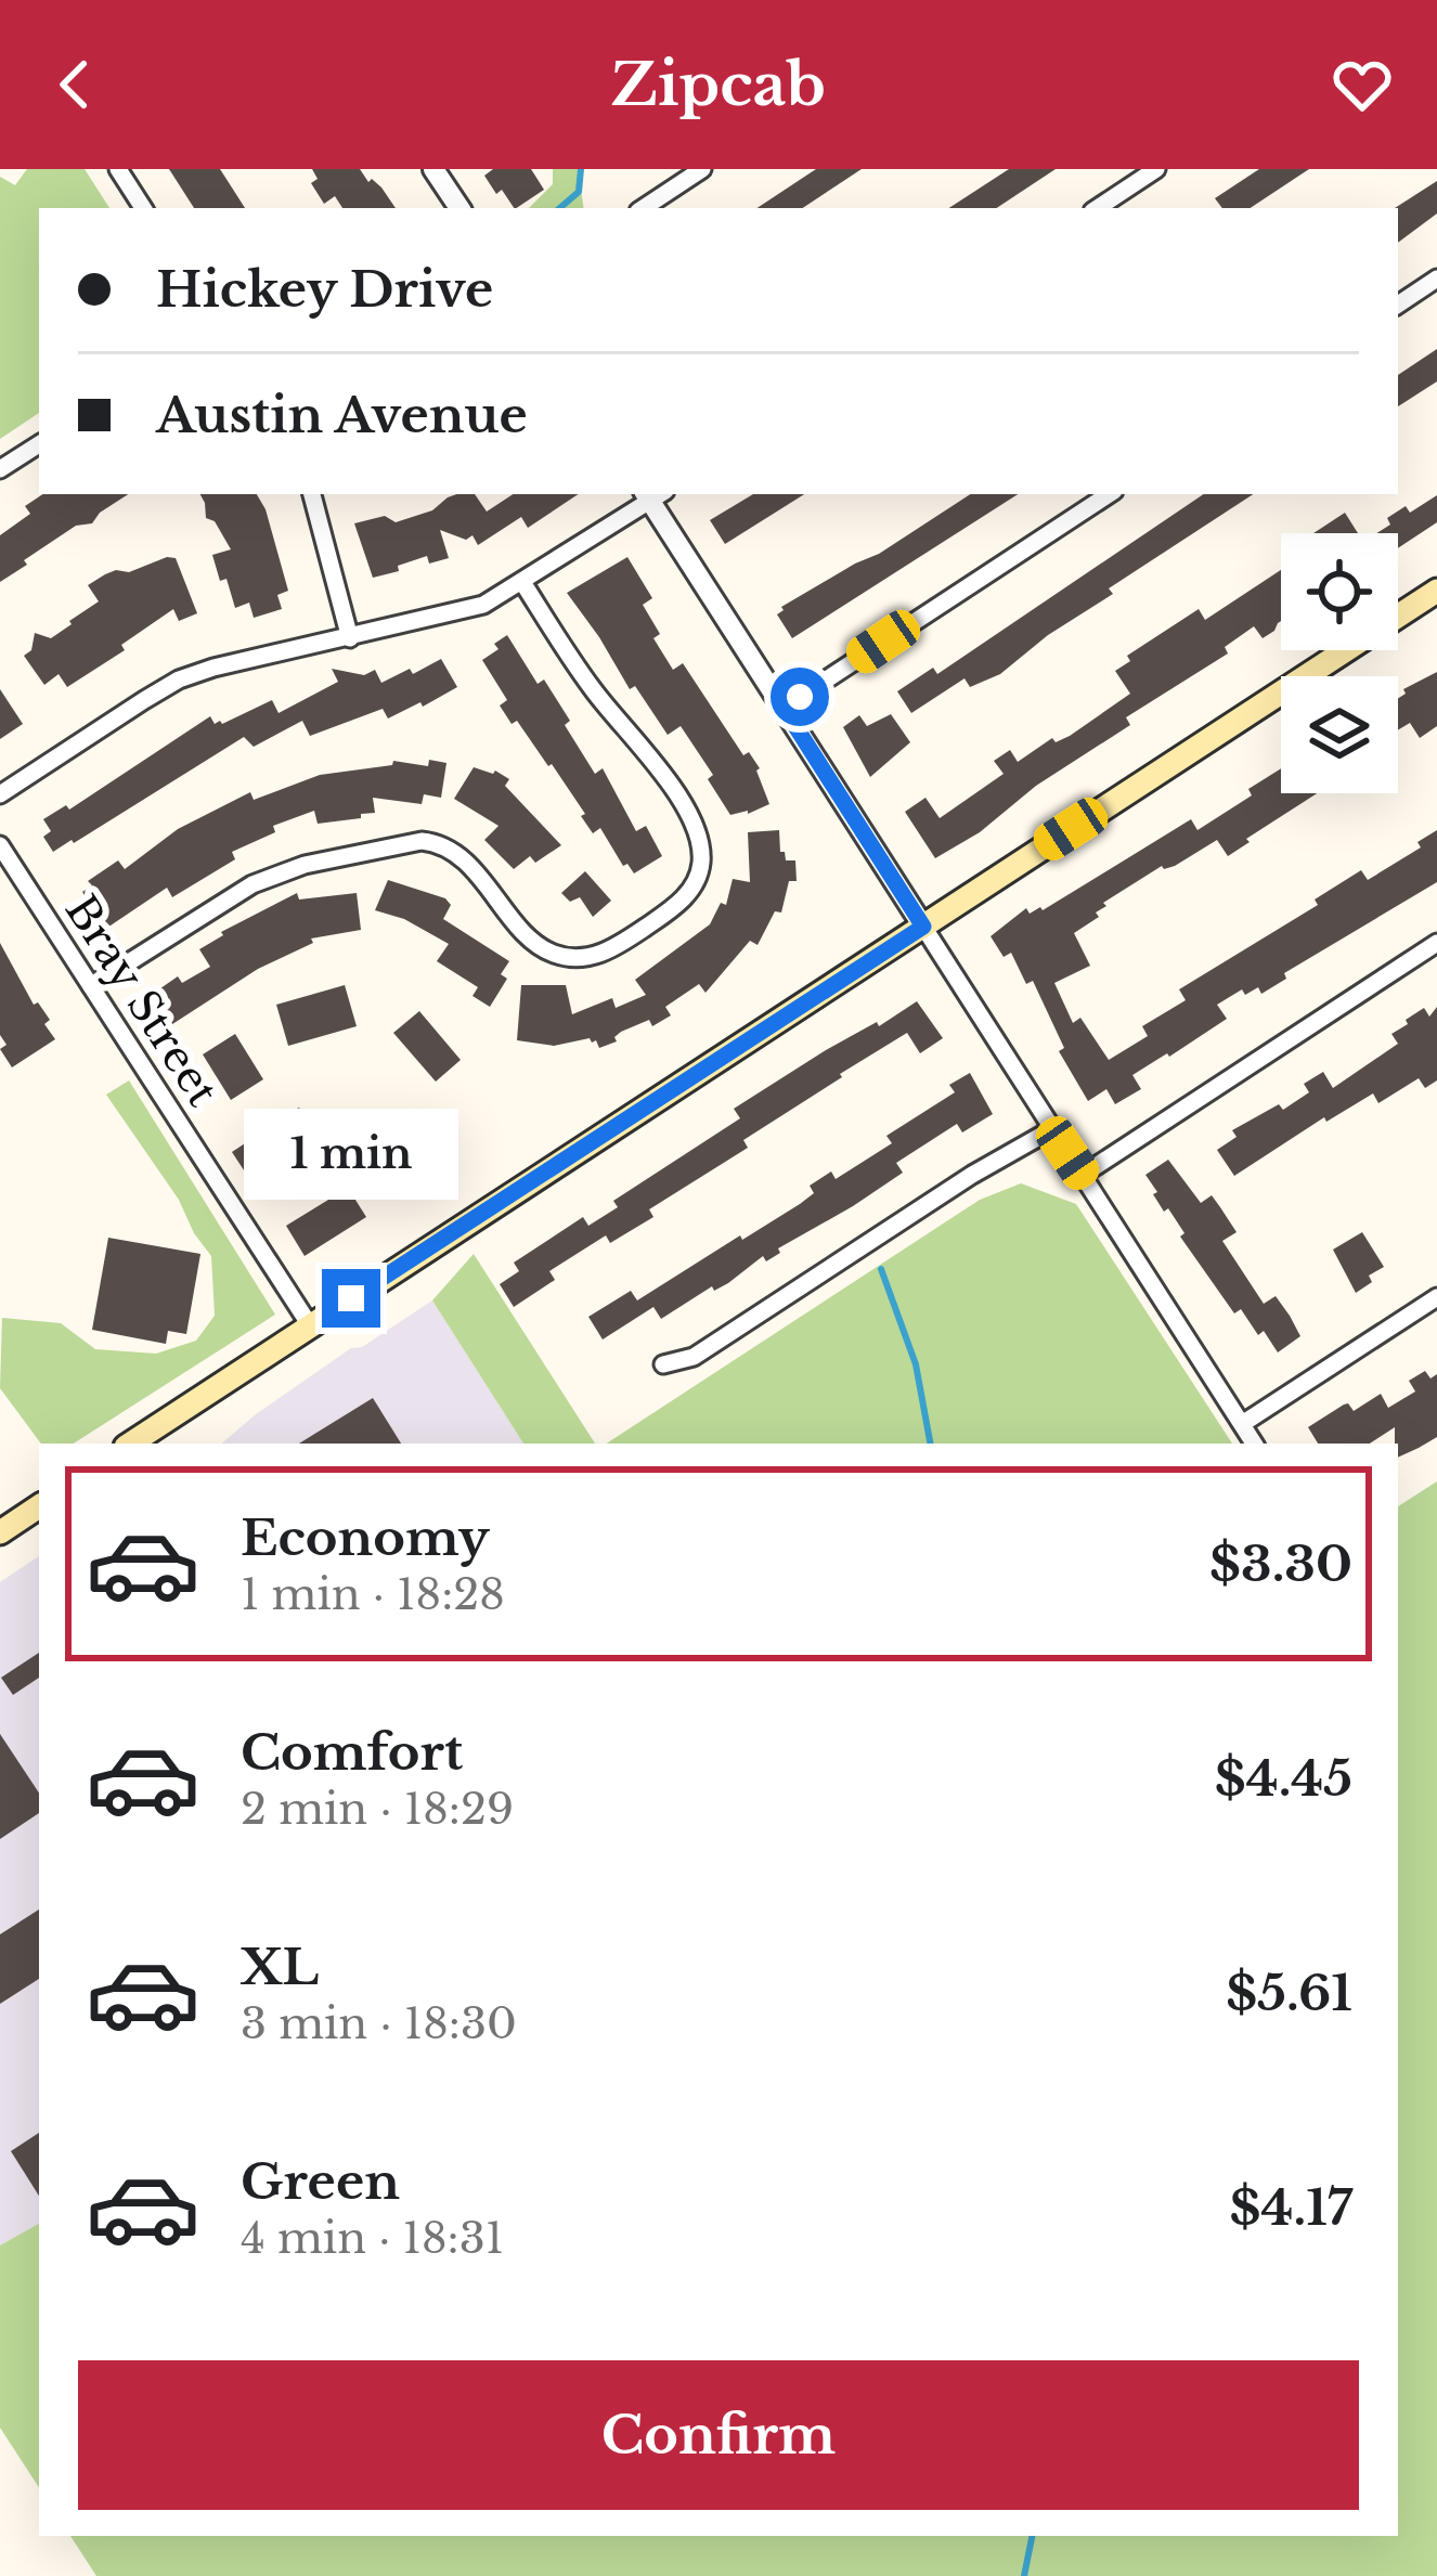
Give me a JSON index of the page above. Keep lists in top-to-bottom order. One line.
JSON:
{"streets":{"street":["Bray Street"]},"page":{"header":"Zipcab","banner":["Hickey Drive","Austin Avenue"],"bubble":"1 min","list":[{"name":"Economy","note":"1 min · 18:28","value":"$3.30"},{"name":"Comfort","note":"2 min · 18:29","value":"$4.45"},{"name":"XL","note":"3 min · 18:30","value":"$5.61"},{"name":"Green","note":"4 min · 18:31","value":"$4.17"}],"buttons":"Confirm"}}
